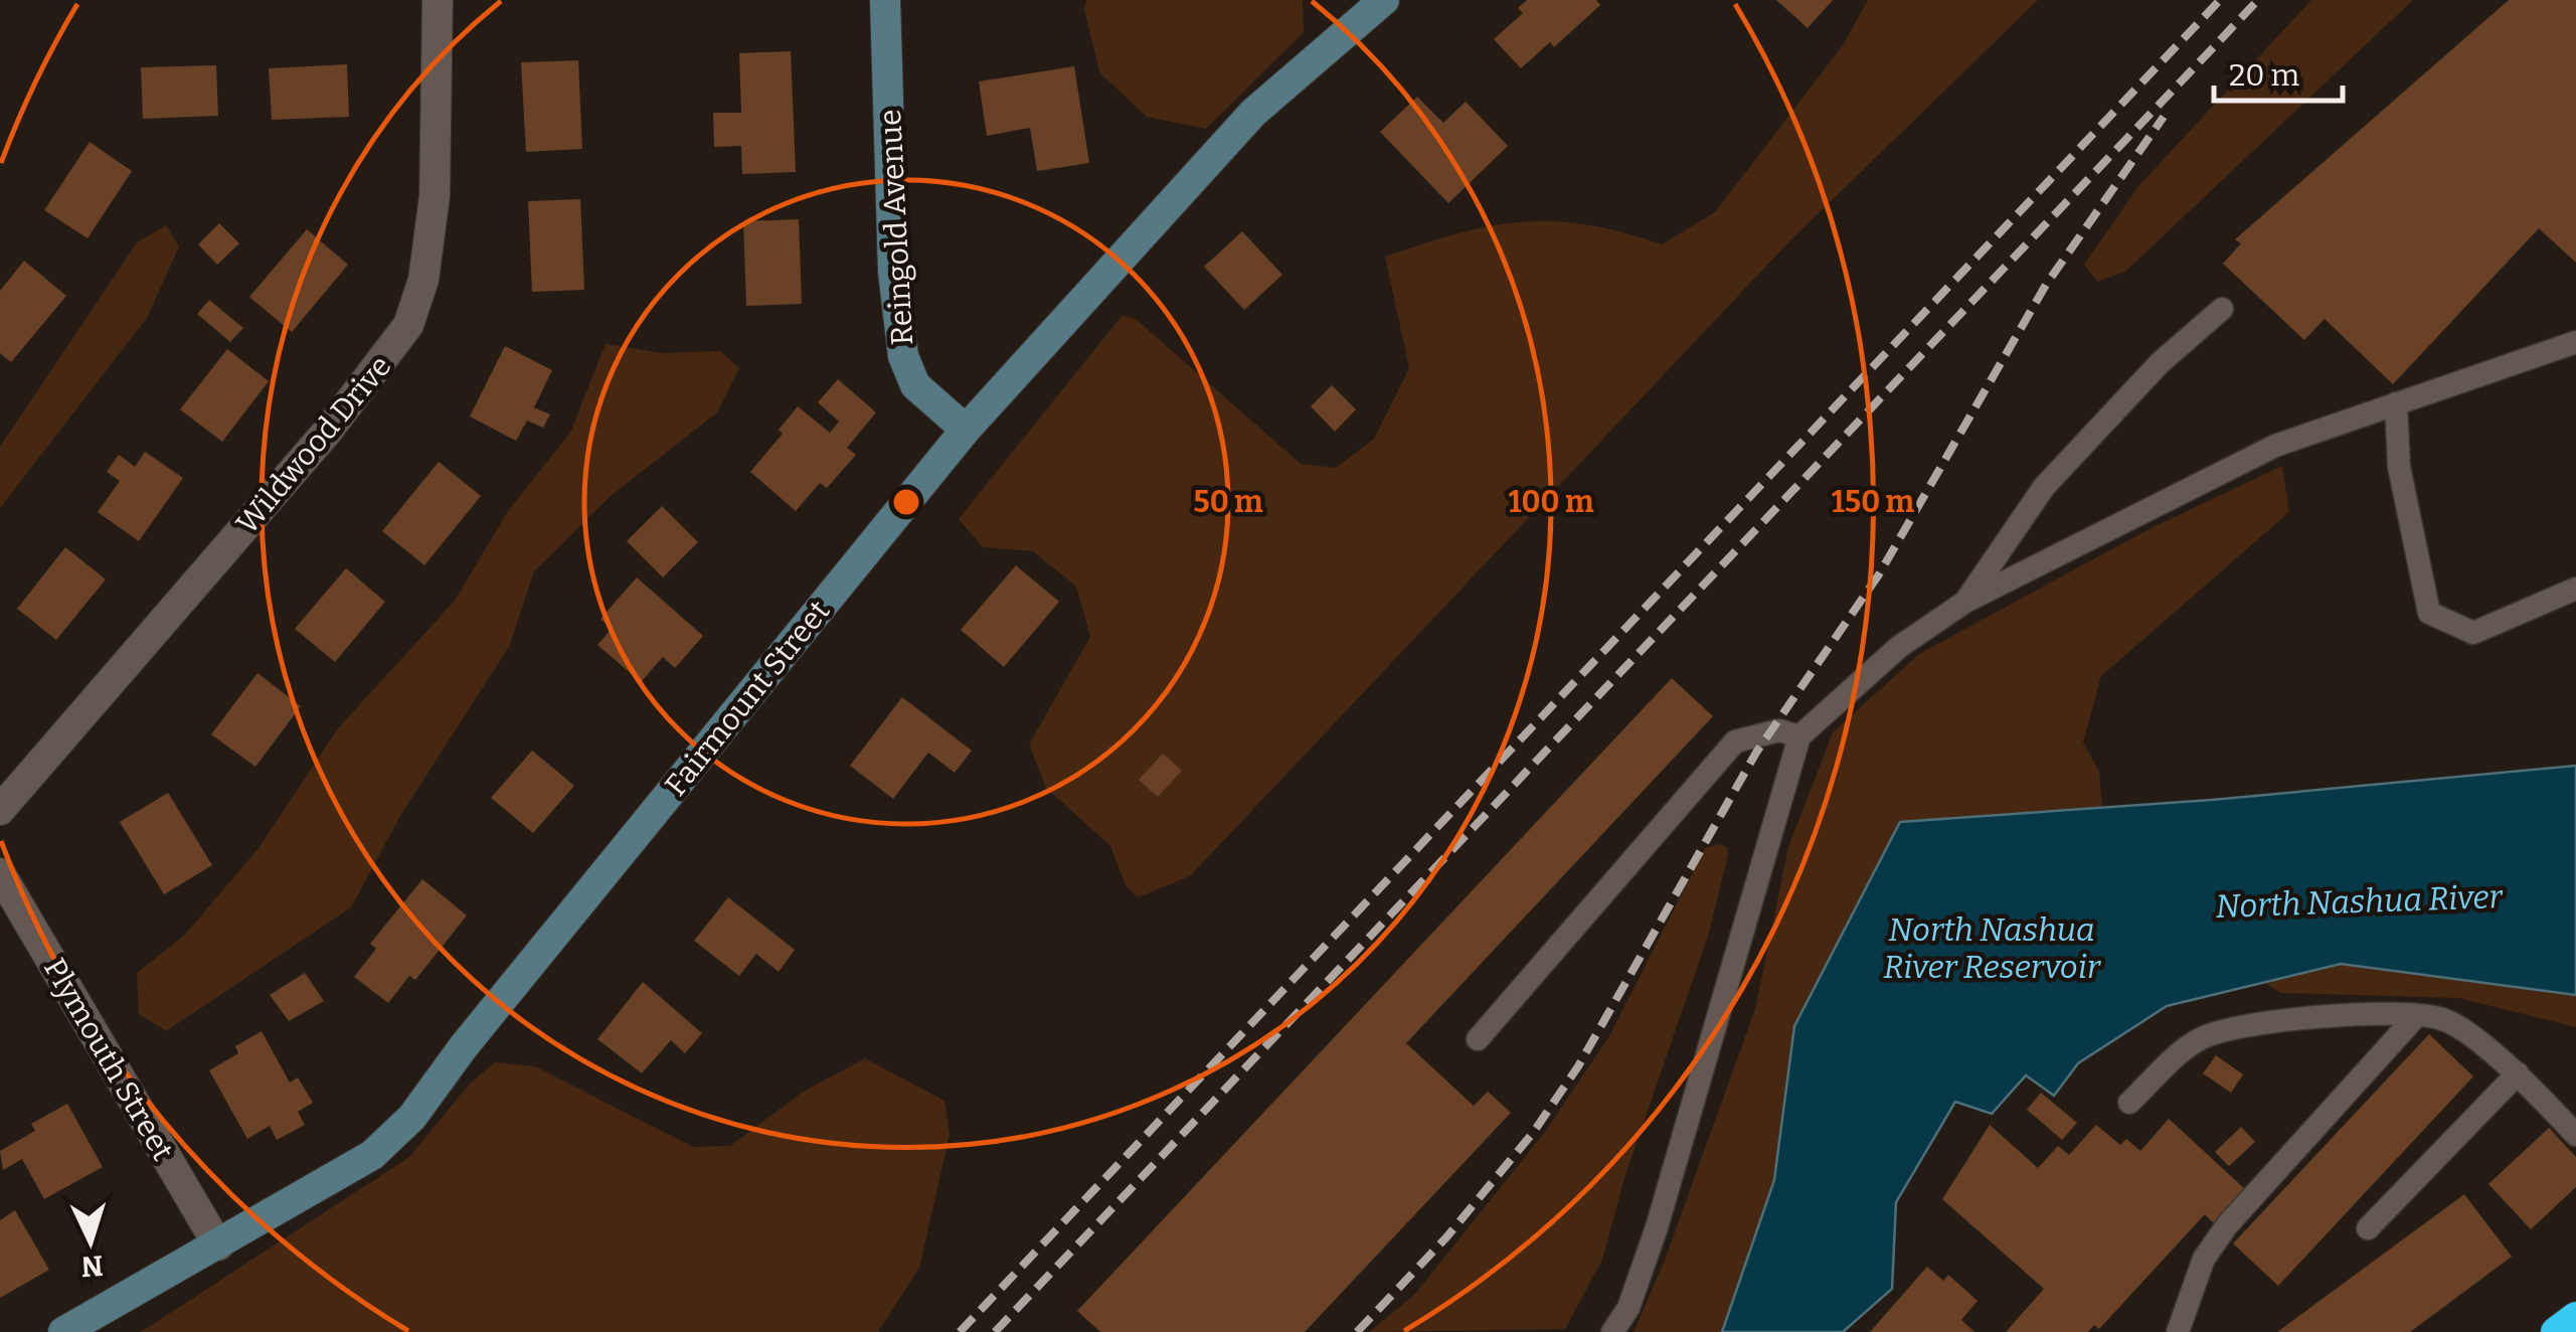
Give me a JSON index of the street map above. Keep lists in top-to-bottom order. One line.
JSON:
{"streets":{"main road":["Reingold Avenue","Fairmount Street"],"street":["Wildwood Drive","Plymouth Street"]},"crossings":[["Reingold Avenue","Fairmount Street"],["Fairmount Street","Plymouth Street"]],"water":["North Nashua River","North Nashua River Reservoir"],"scale_bar":"20 m","north":"bottom","rings":["50 m","100 m","150 m"]}
